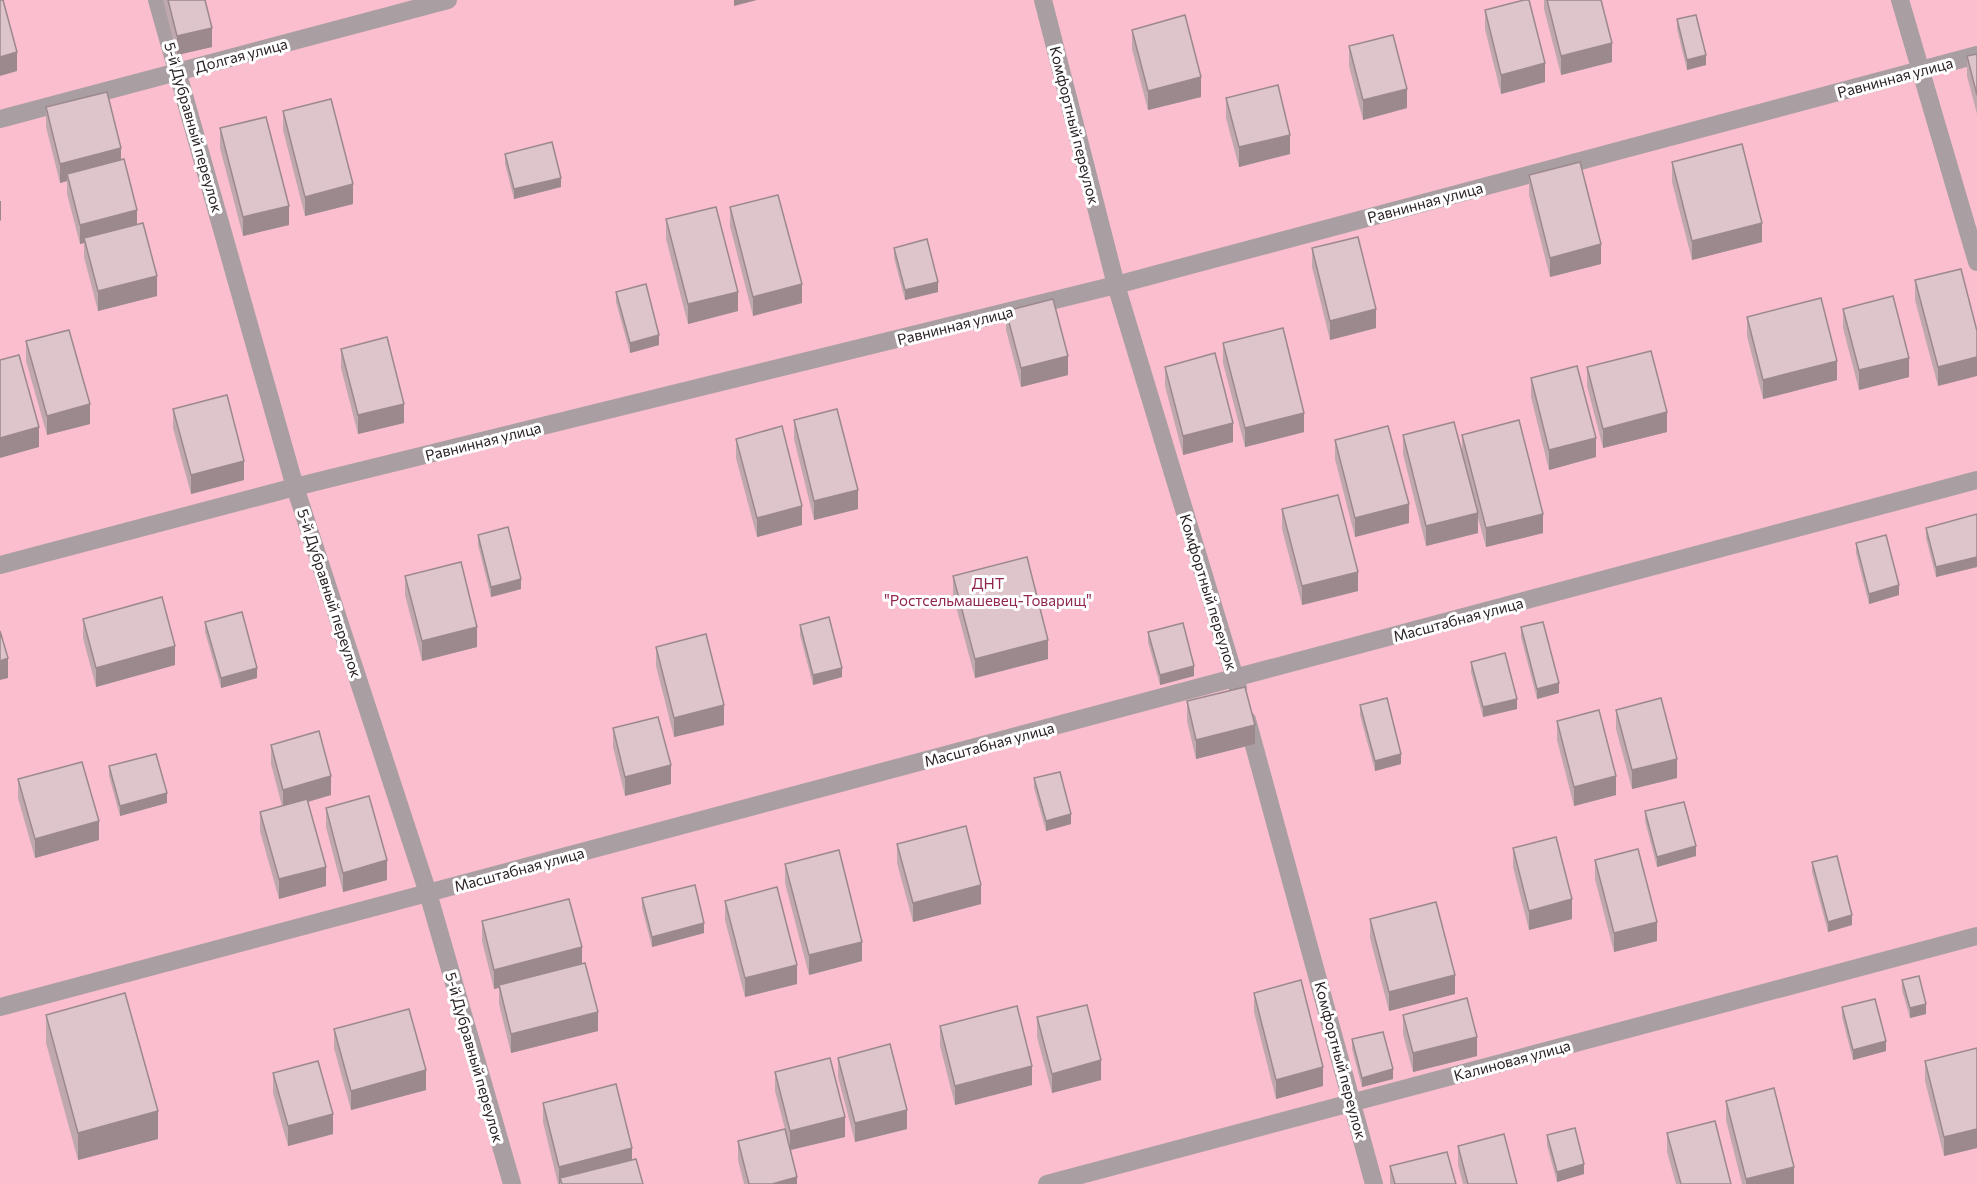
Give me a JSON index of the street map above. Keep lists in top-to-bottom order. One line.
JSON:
{"streets":{"lane":["Долгая улица","Равнинная улица","Комфортный переулок","5-й Дубравный переулок","Масштабная улица","Калиновая улица"]},"crossings":[["Долгая улица","5-й Дубравный переулок"],["Равнинная улица","Комфортный переулок"],["Равнинная улица","5-й Дубравный переулок"],["Комфортный переулок","Масштабная улица"],["Комфортный переулок","Калиновая улица"],["5-й Дубравный переулок","Масштабная улица"]],"parks":["ДНТ \"Ростсельмашевец-Товарищ\""]}
